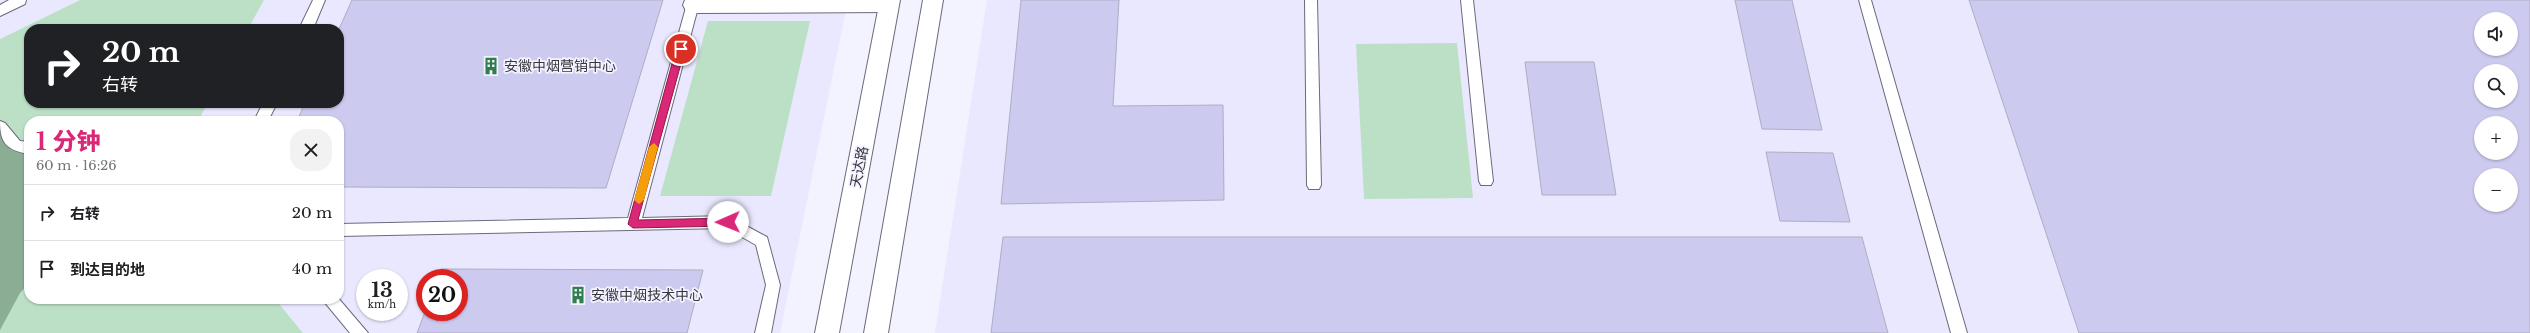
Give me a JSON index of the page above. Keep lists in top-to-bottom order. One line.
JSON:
{"streets":{"street":["天达路"]},"places":{"building":["安徽中烟营销中心","安徽中烟技术中心"]},"page":{"map_buttons":["+","−"],"turn":["20 m","右转"],"heading":["1 分钟","60 m · 16:26"],"list":[{"name":"右转","value":"20 m"},{"name":"到达目的地","value":"40 m"}],"speed":"13 km/h","limit":"20"}}
